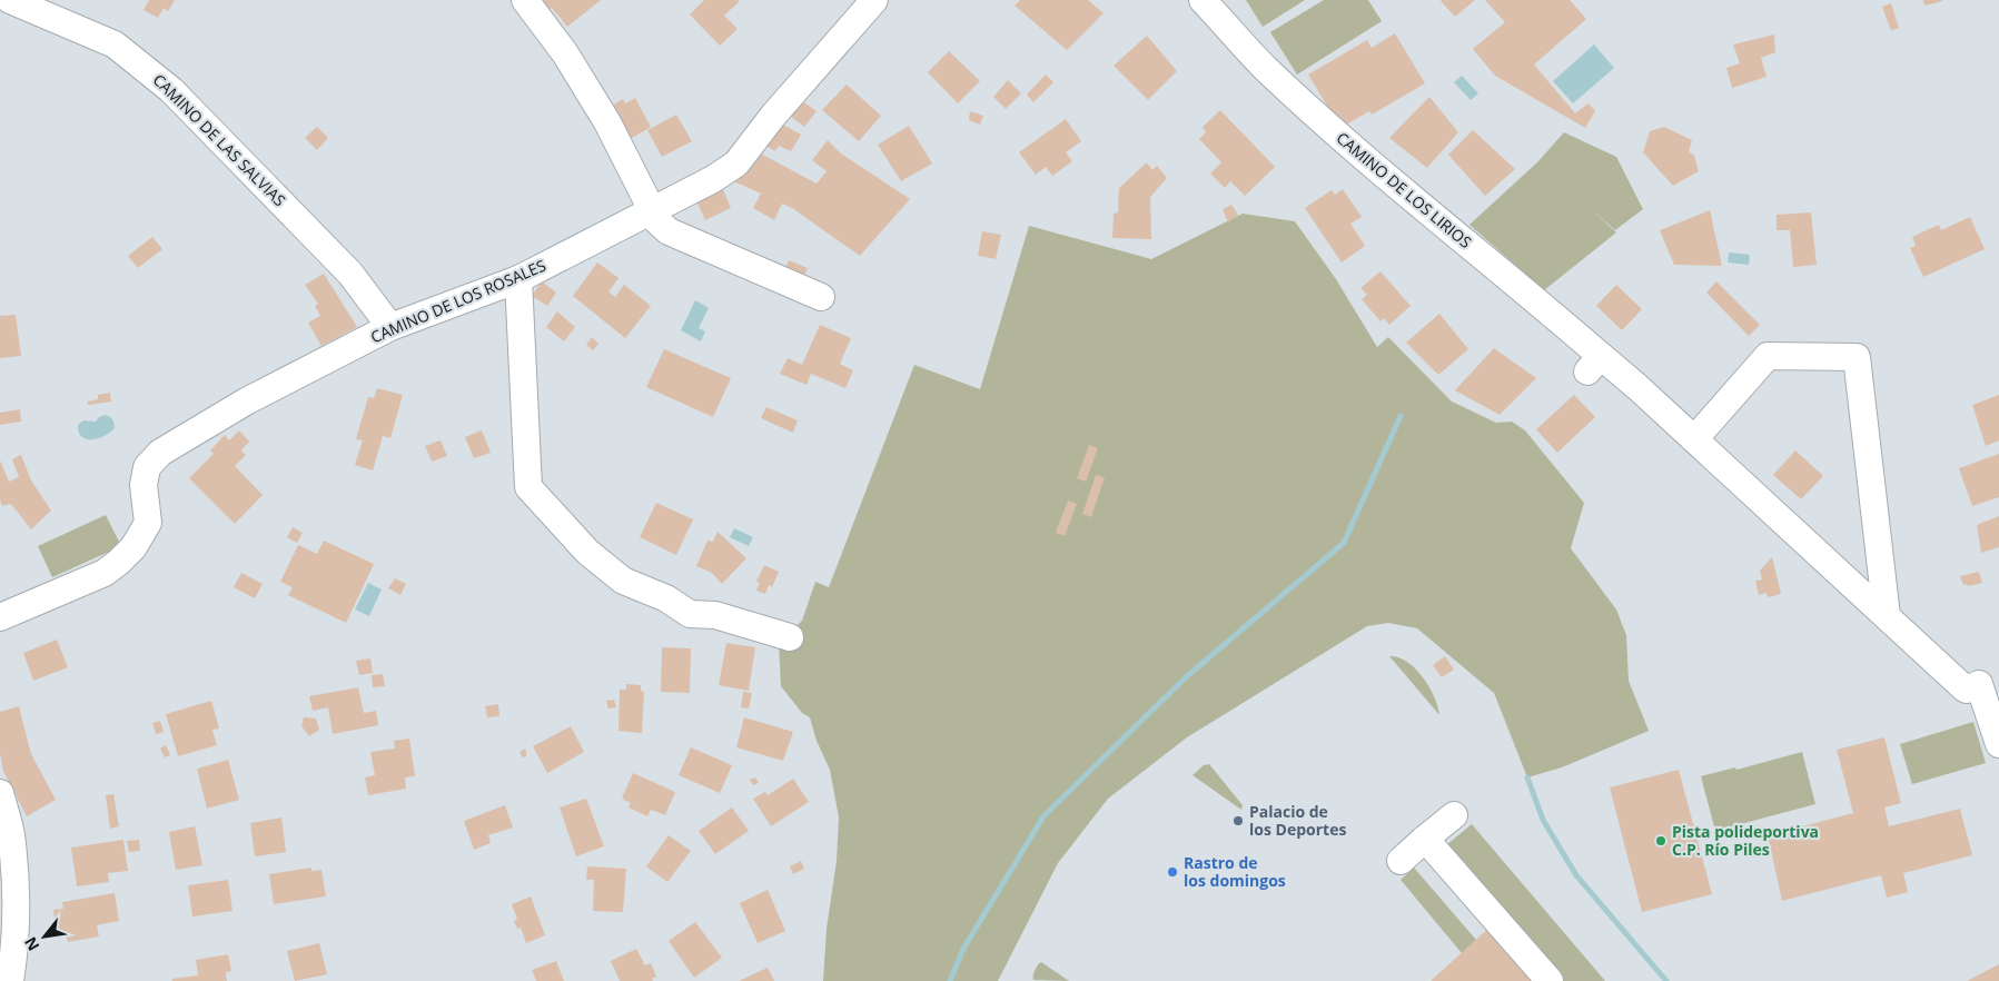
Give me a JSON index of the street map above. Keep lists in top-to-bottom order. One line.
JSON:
{"streets":{"street":["CAMINO DE LAS SALVIAS","CAMINO DE LOS LIRIOS","CAMINO DE LOS ROSALES"]},"crossings":[["CAMINO DE LAS SALVIAS","CAMINO DE LOS ROSALES"]],"places":["Palacio de los Deportes","Pista polideportiva C.P. Río Piles","Rastro de los domingos"],"north":"bottom left"}
